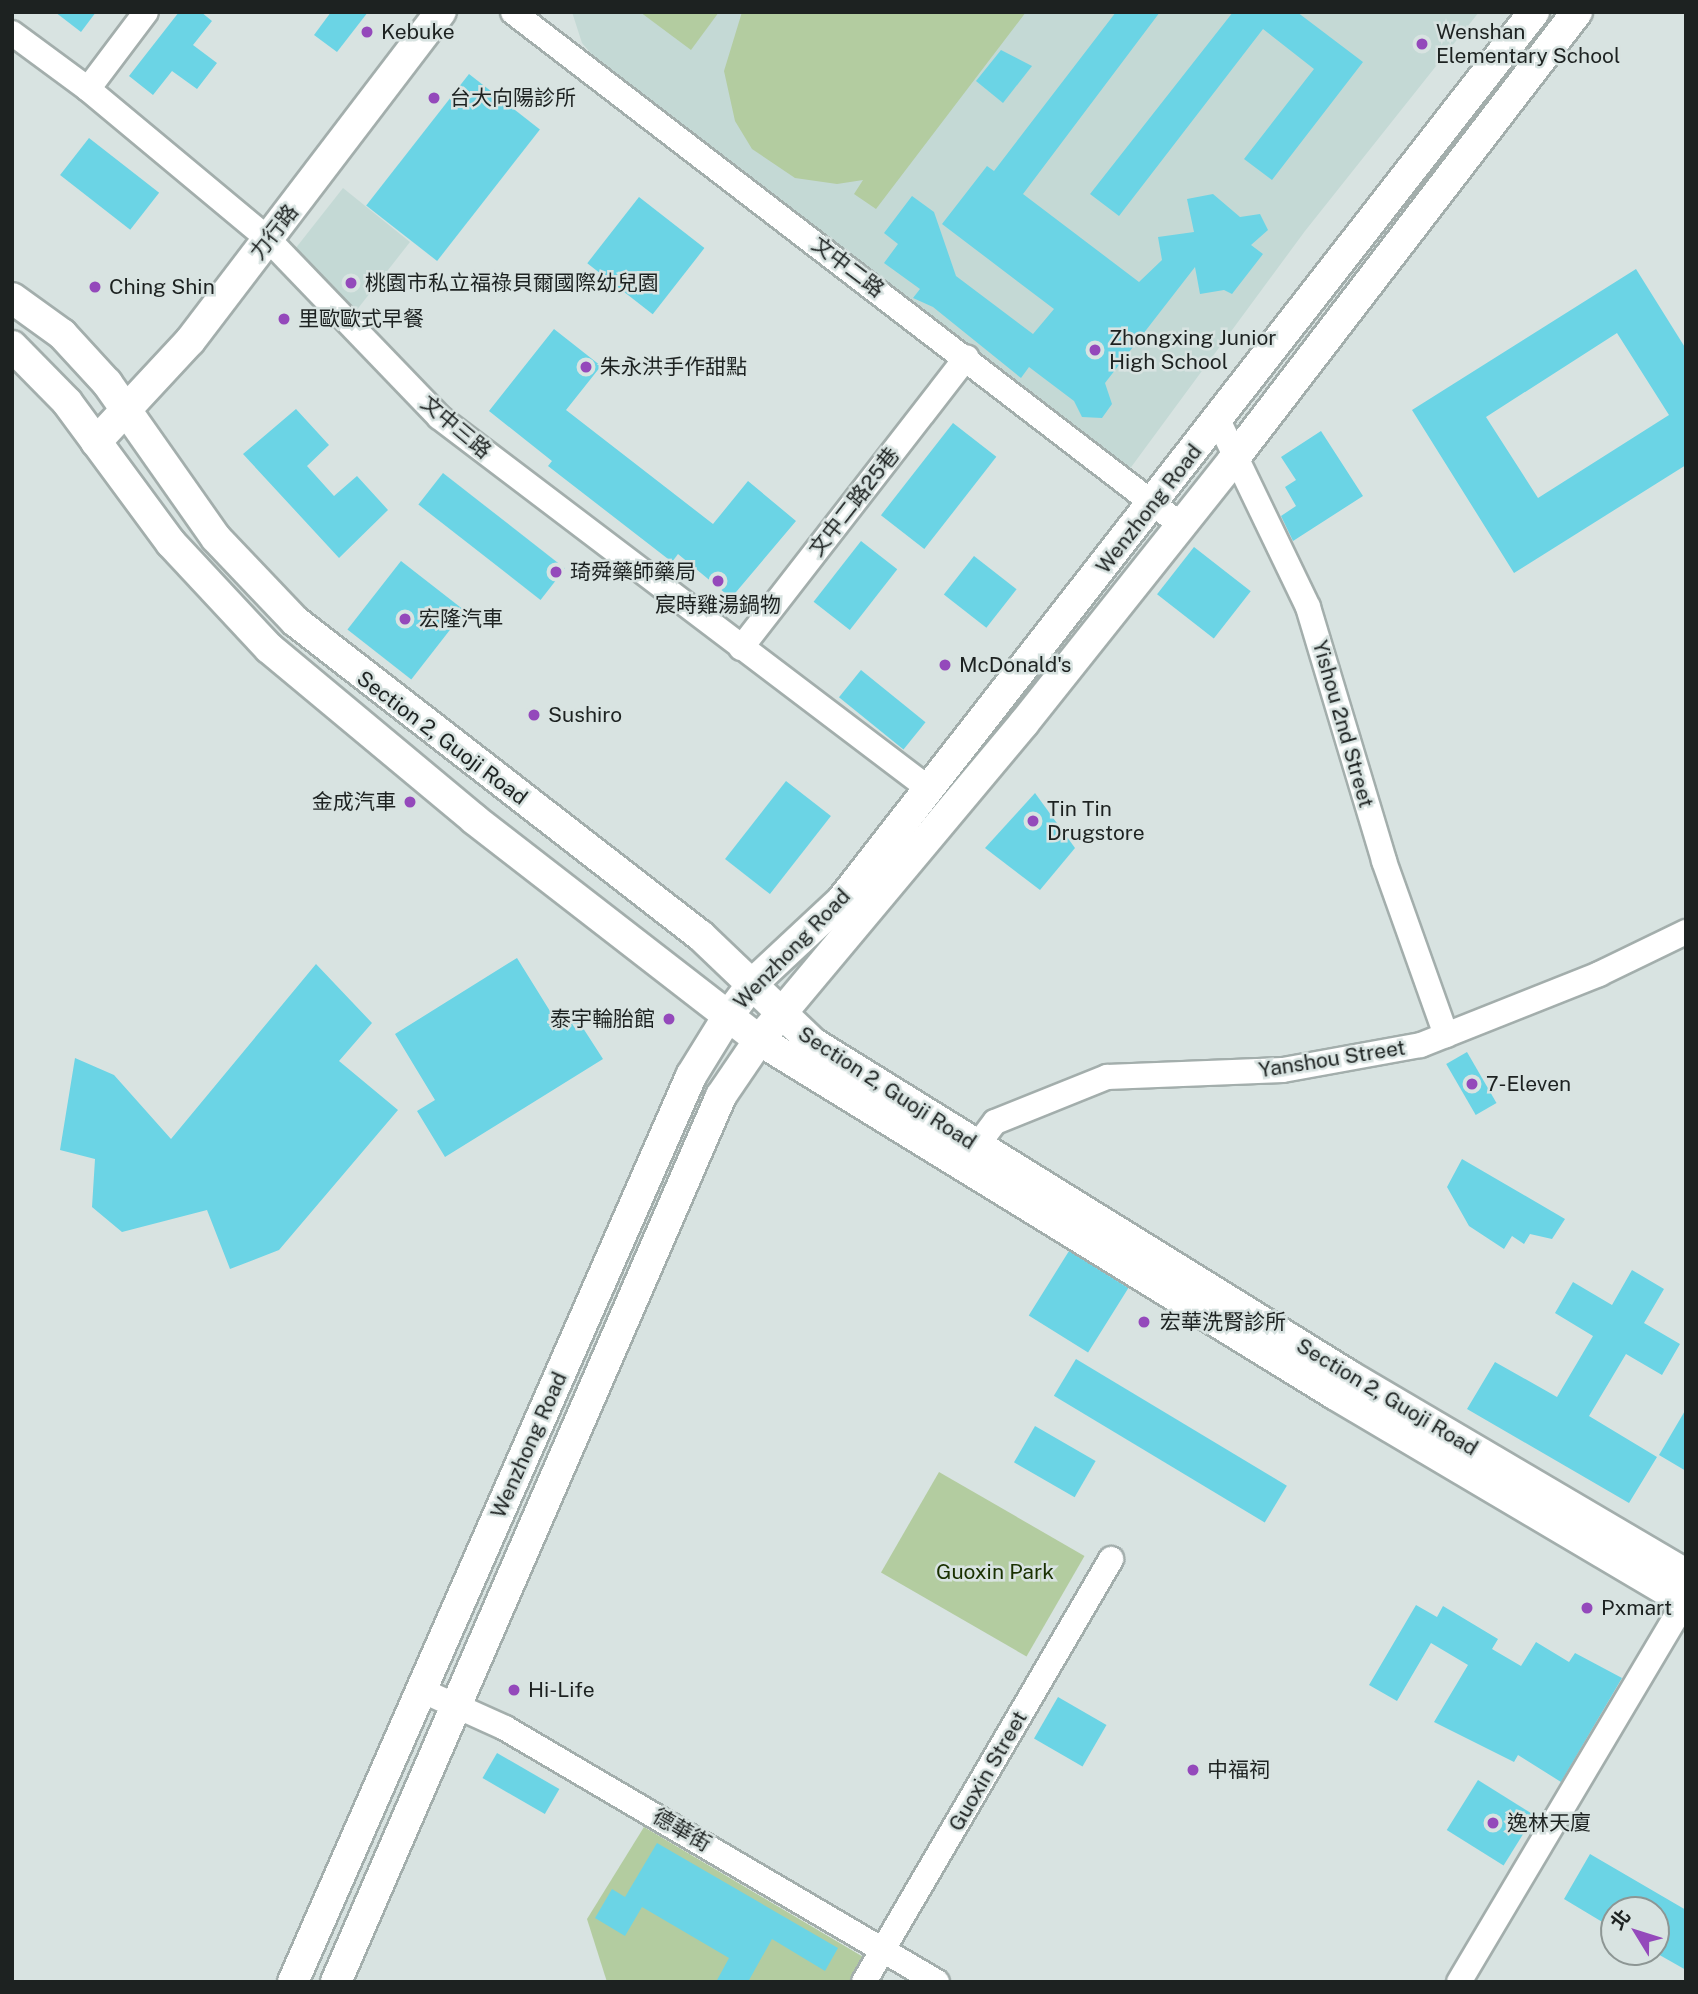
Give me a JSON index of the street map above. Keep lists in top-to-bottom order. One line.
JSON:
{"streets":{"street":["力行路","文中二路","文中三路","文中二路25巷","Wenzhong Road","Yishou 2nd Street","Section 2, Guoji Road","Yanshou Street","Guoxin Street","德華街"]},"crossings":[["力行路","文中三路"],["力行路","Section 2, Guoji Road"],["文中二路","文中二路25巷"],["文中二路","Wenzhong Road"],["文中三路","文中二路25巷"],["文中三路","Wenzhong Road"],["Wenzhong Road","Yishou 2nd Street"],["Wenzhong Road","Section 2, Guoji Road"],["Wenzhong Road","德華街"],["Yishou 2nd Street","Yanshou Street"],["Section 2, Guoji Road","Yanshou Street"],["Guoxin Street","德華街"]],"parks":["Guoxin Park"],"places":["Kebuke","Wenshan Elementary School","台大向陽診所","桃園市私立福祿貝爾國際幼兒園","Ching Shin","里歐歐式早餐","Zhongxing Junior High School","朱永洪手作甜點","琦舜藥師藥局","宸時雞湯鍋物","宏隆汽車","McDonald's","Sushiro","金成汽車","Tin Tin Drugstore","泰宇輪胎館","7-Eleven","宏華洗腎診所","Pxmart","Hi-Life","中福祠","逸林天廈"],"north":"top left"}
